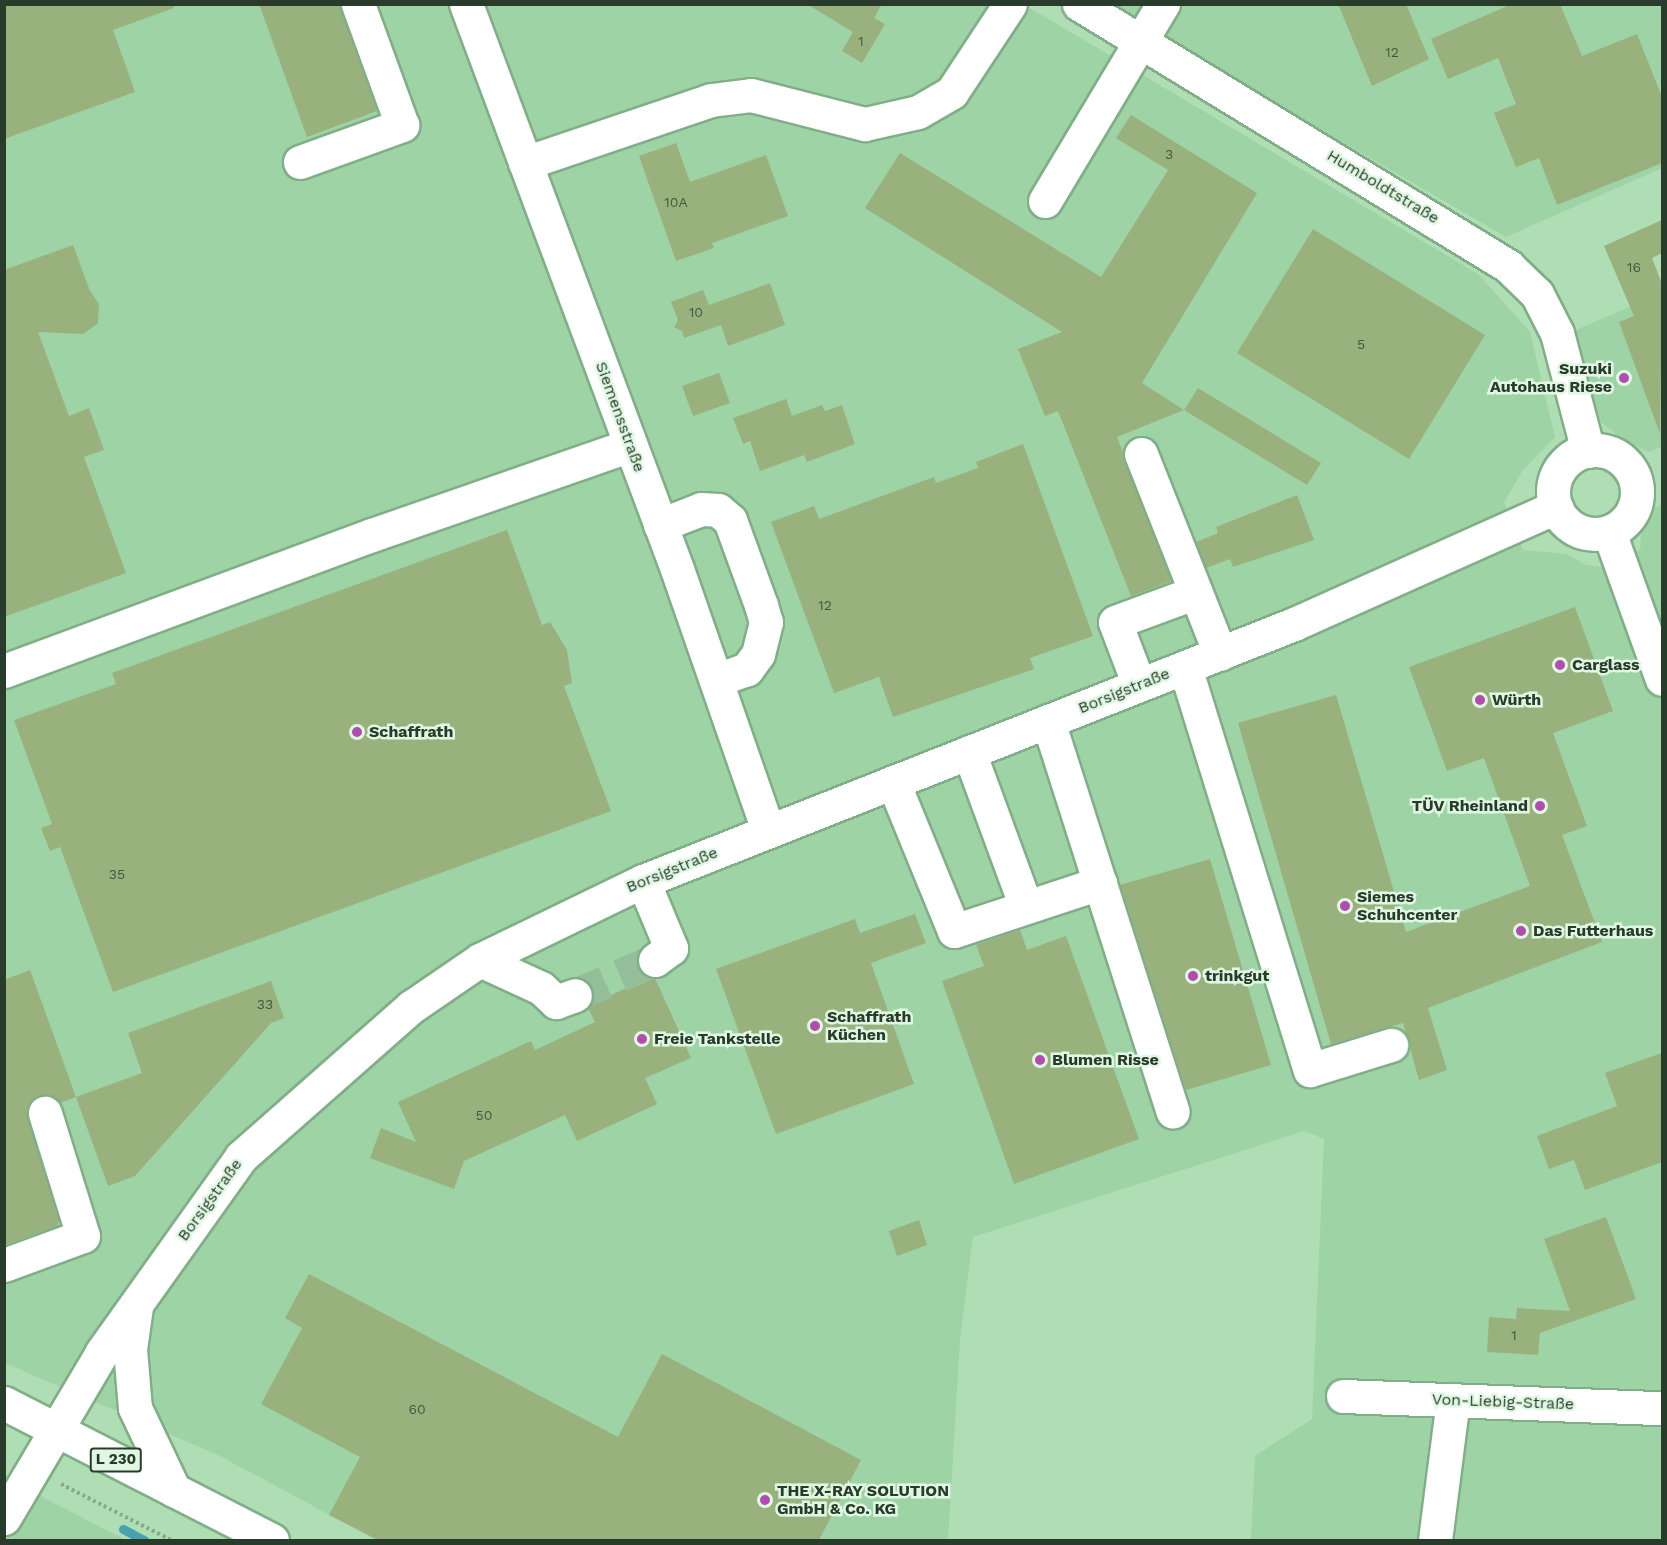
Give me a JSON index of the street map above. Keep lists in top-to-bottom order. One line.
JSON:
{"streets":{"street":["Humboldtstraße","Siemensstraße","Borsigstraße","Von-Liebig-Straße","L 230"]},"crossings":[["Humboldtstraße","Borsigstraße"],["Siemensstraße","Borsigstraße"],["Borsigstraße","L 230"]],"places":["Suzuki Autohaus Riese","Carglass","Würth","Schaffrath","TÜV Rheinland","Siemes Schuhcenter","Das Futterhaus","trinkgut","Schaffrath Küchen","Freie Tankstelle","Blumen Risse","THE X-RAY SOLUTION GmbH & Co. KG"],"house_numbers":["1","12","3","10A","16","10","5","12","35","33","50","1","60"]}
